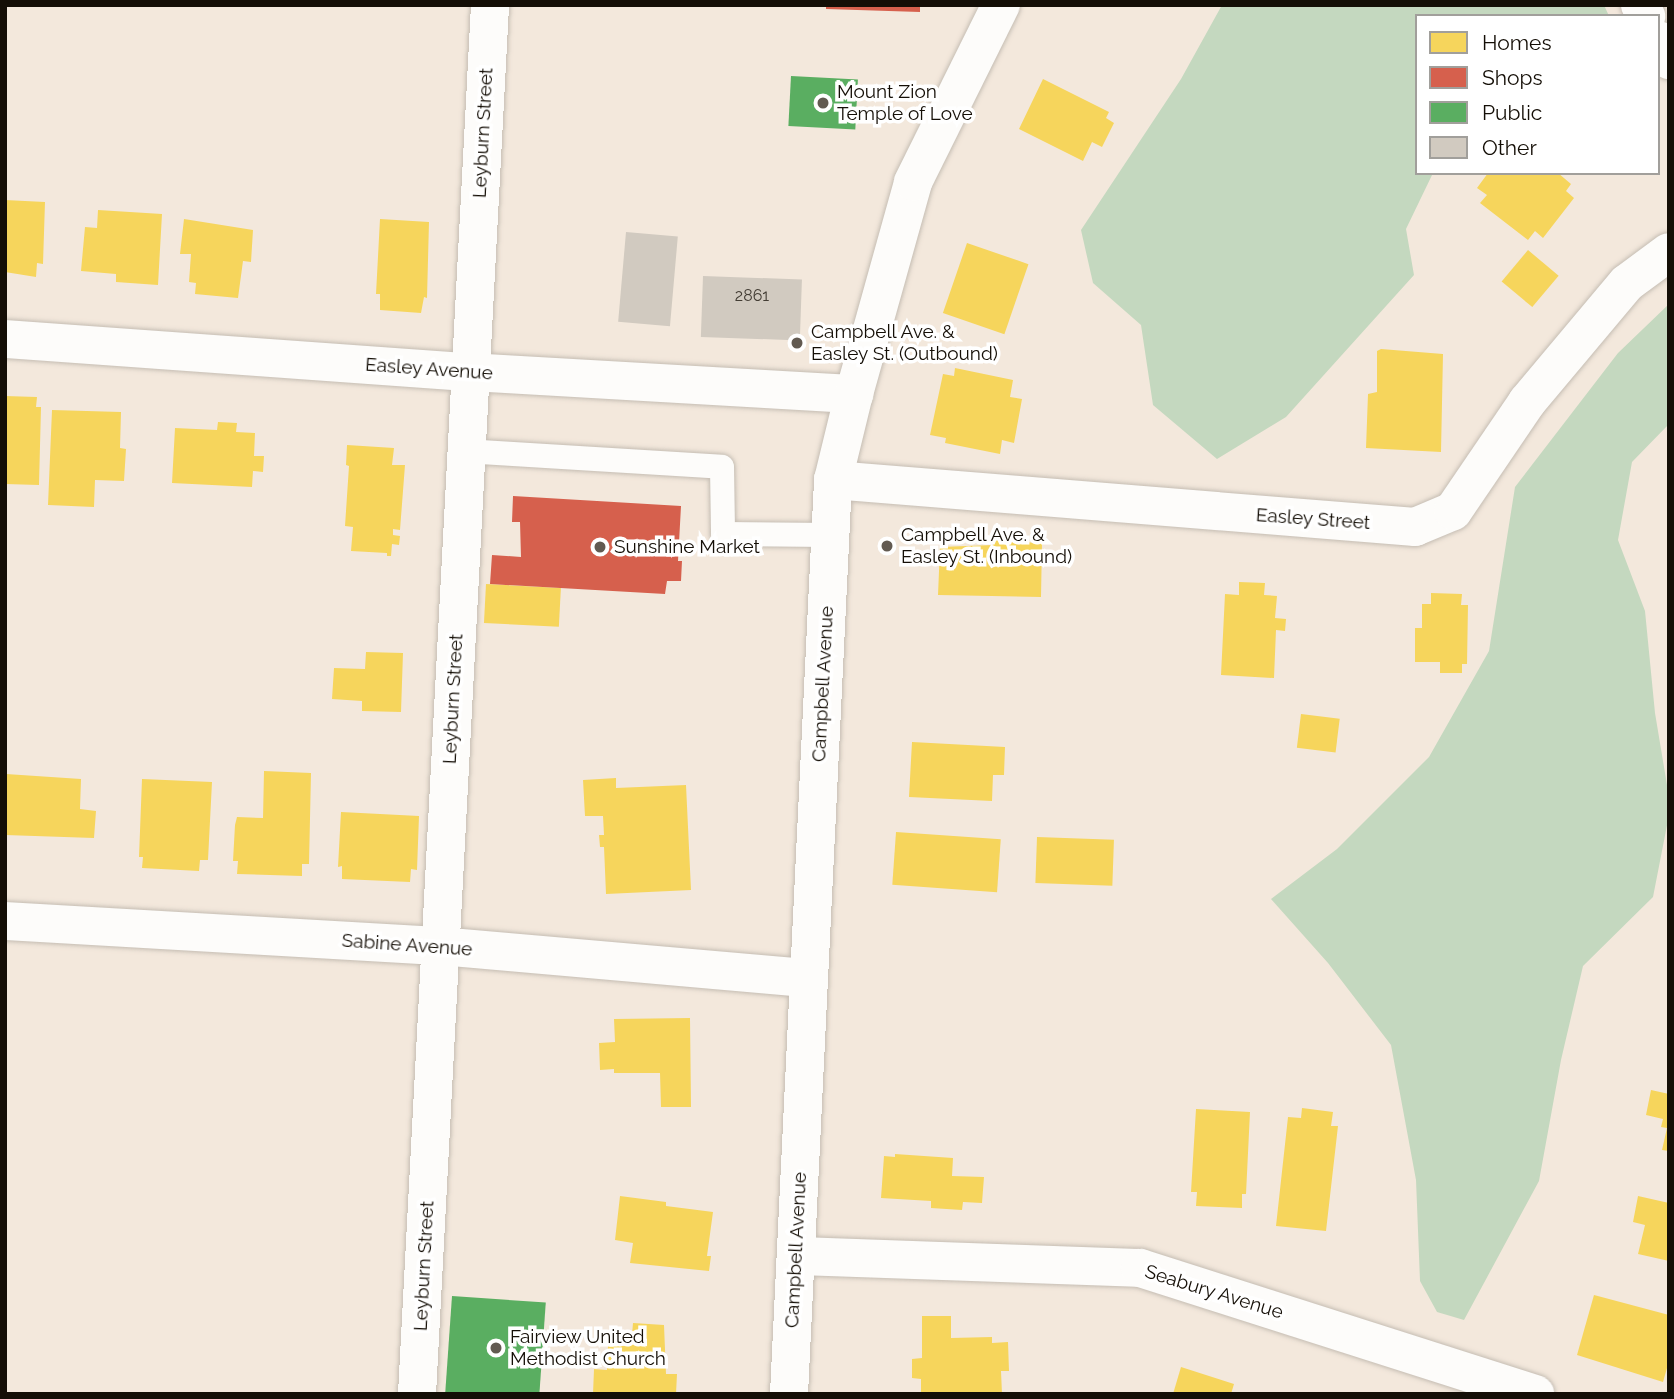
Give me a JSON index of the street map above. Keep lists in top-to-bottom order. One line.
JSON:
{"streets":{"street":["Leyburn Street","Easley Avenue","Easley Street","Campbell Avenue","Sabine Avenue","Seabury Avenue"]},"crossings":[["Leyburn Street","Easley Avenue"],["Leyburn Street","Sabine Avenue"],["Easley Avenue","Campbell Avenue"],["Easley Street","Campbell Avenue"],["Campbell Avenue","Sabine Avenue"],["Campbell Avenue","Seabury Avenue"]],"places":["Mount Zion Temple of Love","Campbell Ave. & Easley St. (Outbound)","Campbell Ave. & Easley St. (Inbound)","Sunshine Market","Fairview United Methodist Church"],"house_numbers":["2861"],"legend":["Homes","Shops","Public","Other"]}
